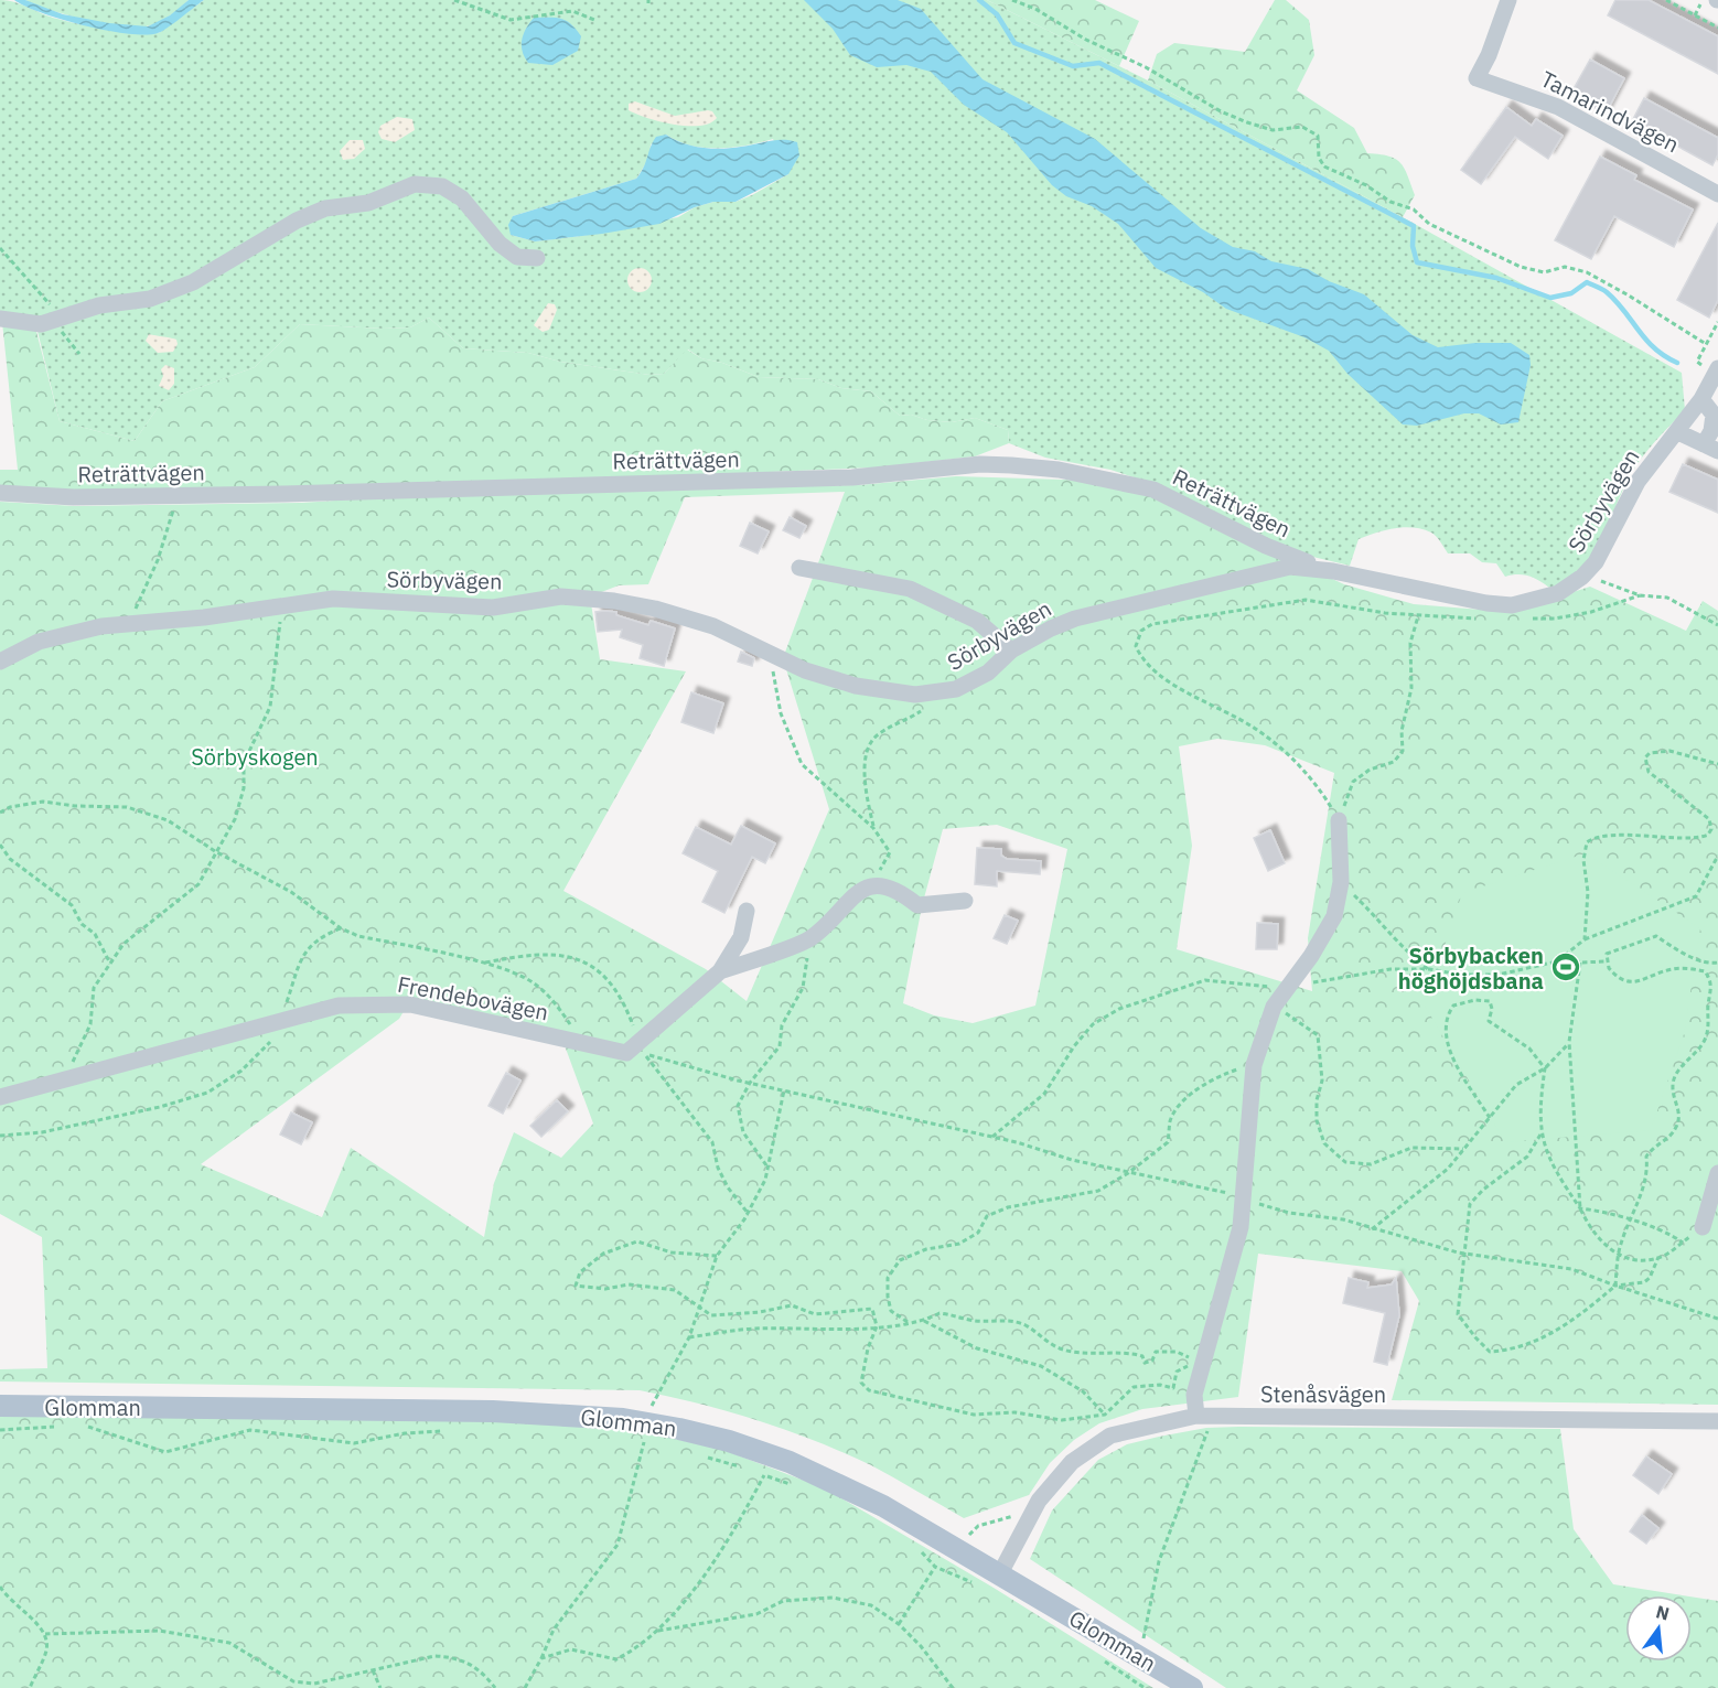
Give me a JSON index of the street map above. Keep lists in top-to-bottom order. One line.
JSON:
{"streets":{"main road":["Glomman"],"street":["Tamarindvägen","Reträttvägen","Sörbyvägen","Frendebovägen","Stenåsvägen"]},"crossings":[["Reträttvägen","Sörbyvägen"],["Stenåsvägen","Glomman"]],"parks":["Sörbyskogen"],"places":{"sports":["Sörbybacken höghöjdsbana"]},"north":"top"}
